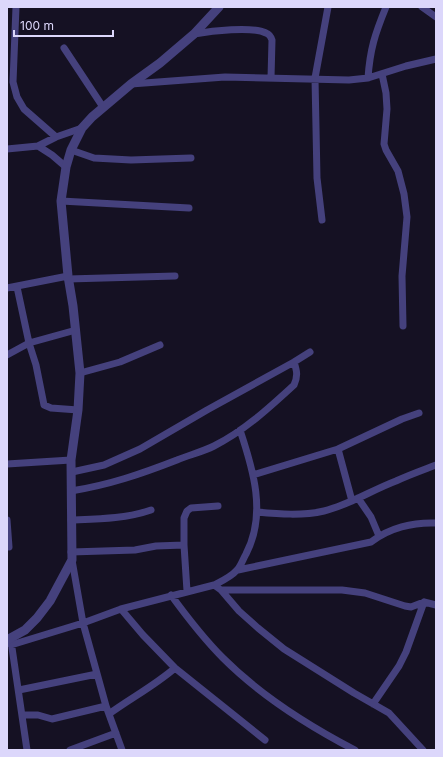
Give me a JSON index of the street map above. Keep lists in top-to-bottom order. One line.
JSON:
{"scale_bar":"100 m"}
